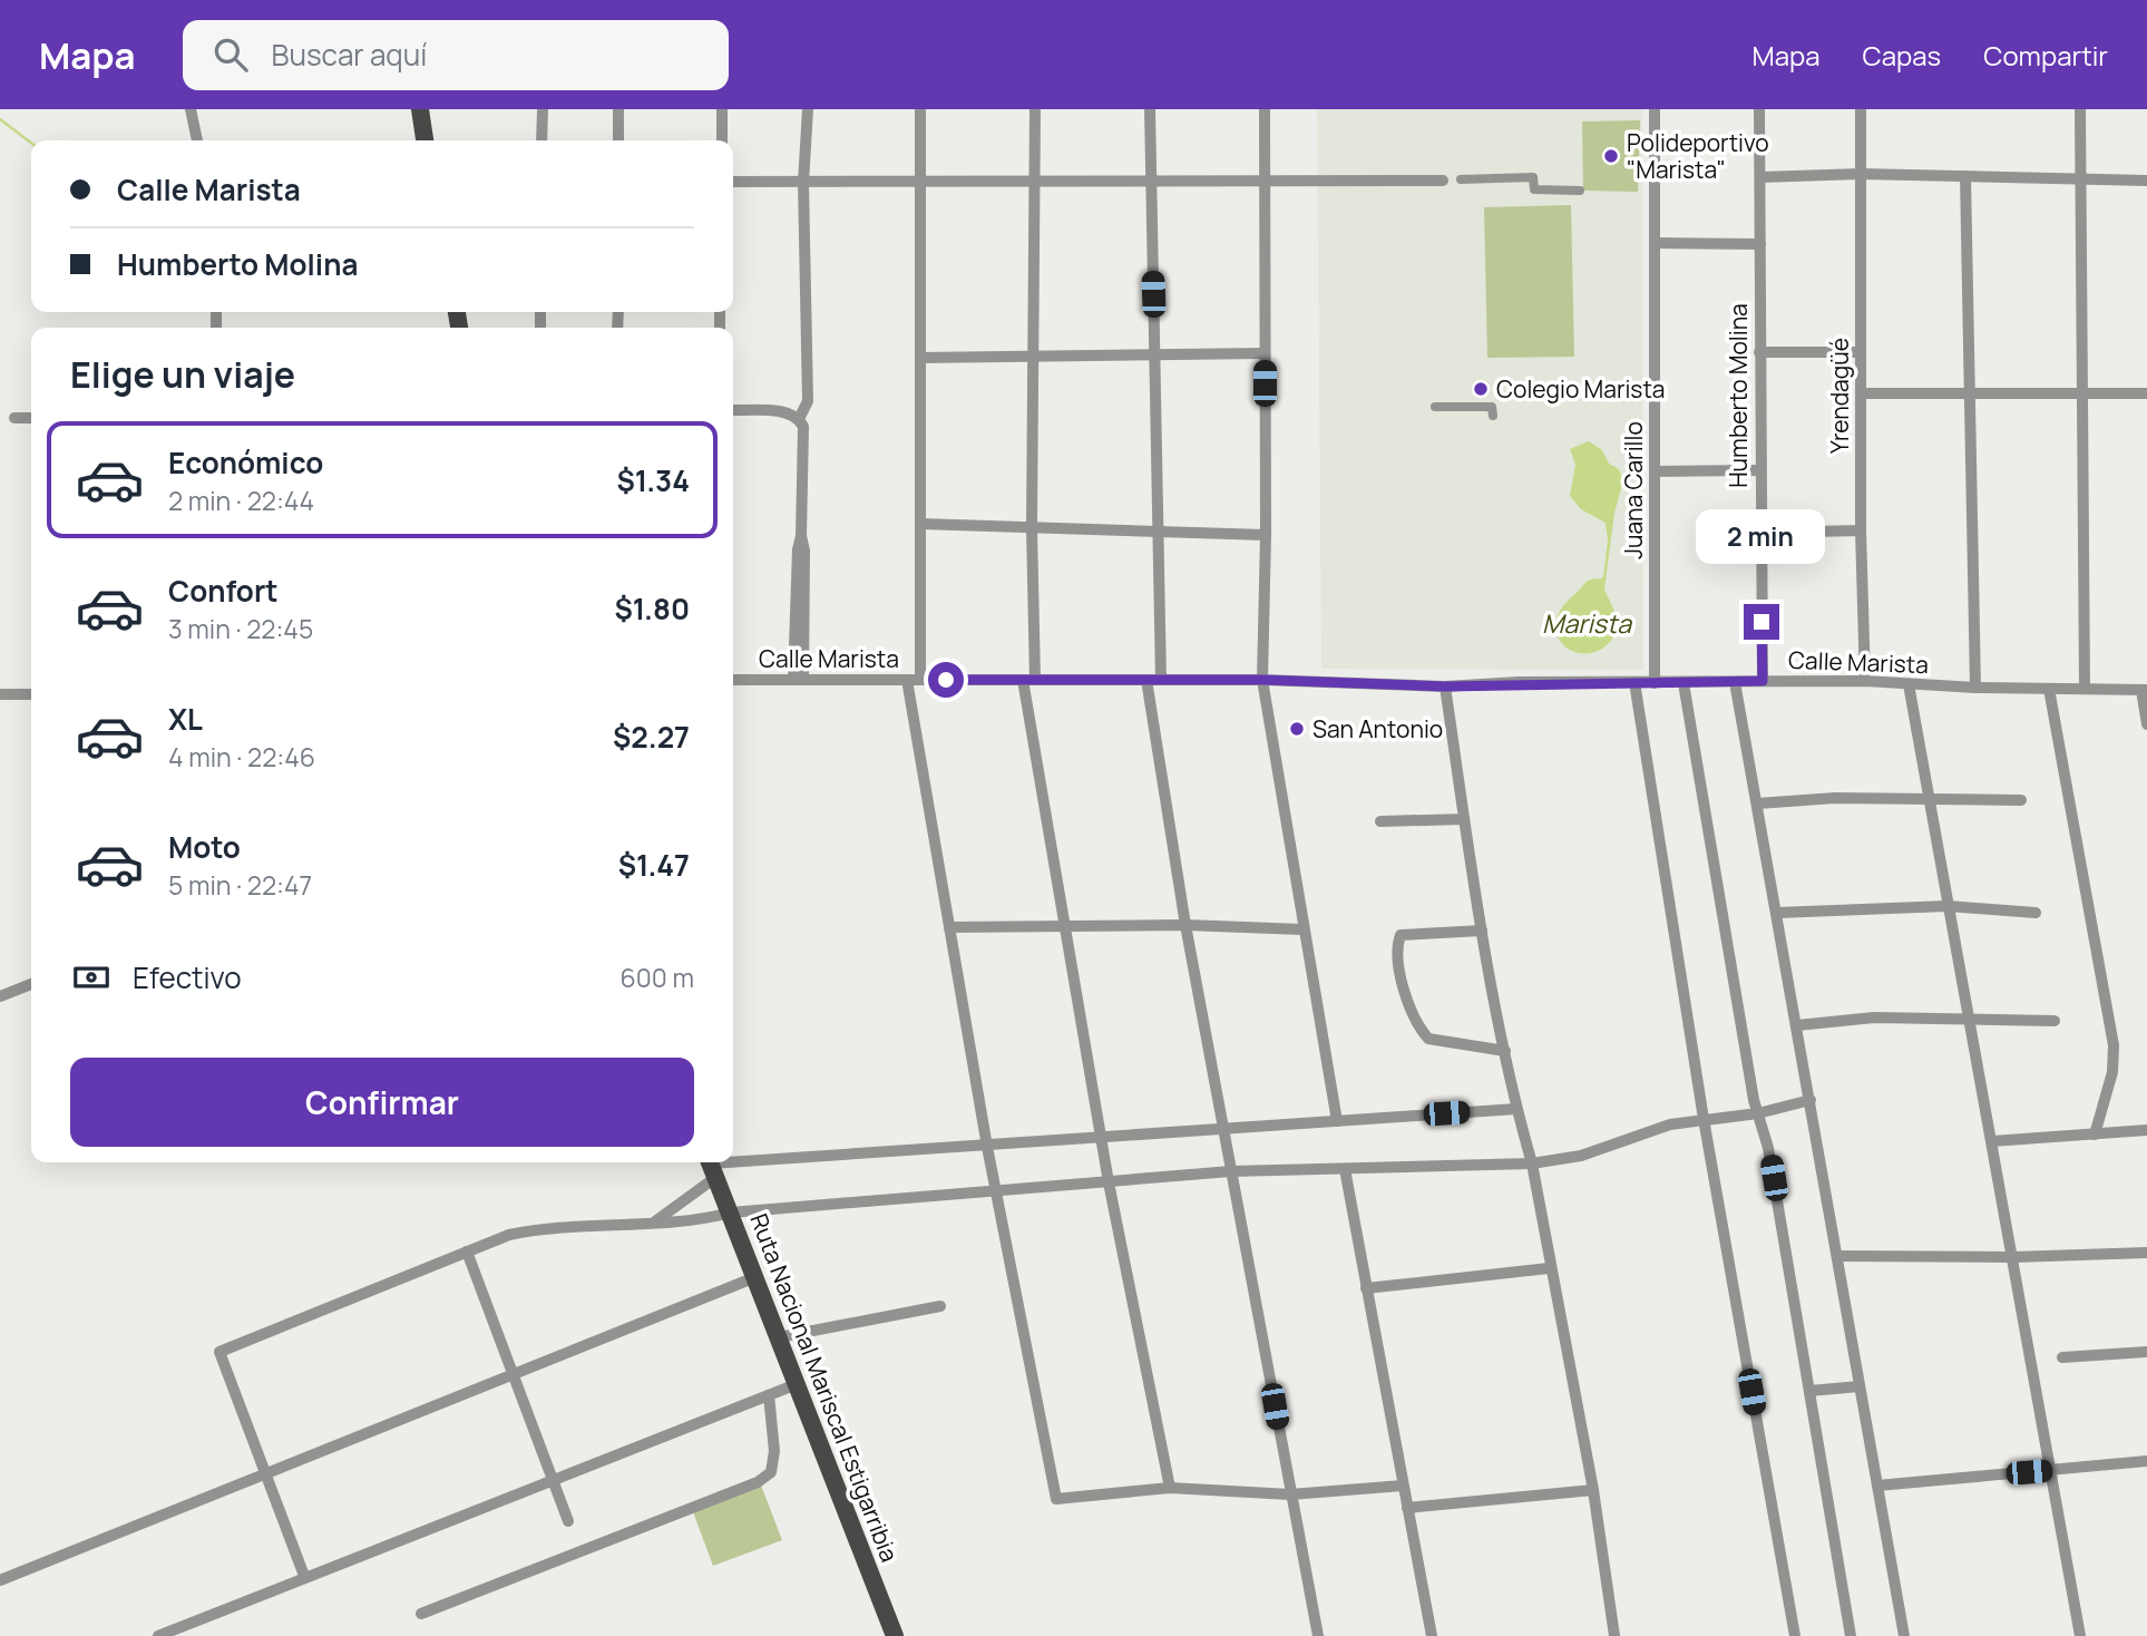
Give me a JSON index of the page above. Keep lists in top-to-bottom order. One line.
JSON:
{"streets":{"main road":["Ruta Nacional Mariscal Estigarribia"],"street":["Humberto Molina","Yrendagüé","Juana Carillo","Calle Marista"]},"crossings":[["Humberto Molina","Calle Marista"],["Yrendagüé","Calle Marista"],["Juana Carillo","Calle Marista"]],"water":["Marista"],"places":["Polideportivo \"Marista\"","Colegio Marista","San Antonio"],"page":{"header":"Mapa","search":"Buscar aquí","nav":["Mapa","Capas","Compartir"],"banner":["Calle Marista","Humberto Molina"],"heading":"Elige un viaje","list":[{"name":"Económico","note":"2 min · 22:44","value":"$1.34"},{"name":"Confort","note":"3 min · 22:45","value":"$1.80"},{"name":"XL","note":"4 min · 22:46","value":"$2.27"},{"name":"Moto","note":"5 min · 22:47","value":"$1.47"}],"bubble":"2 min","pay":["Efectivo","600 m"],"buttons":"Confirmar"}}
